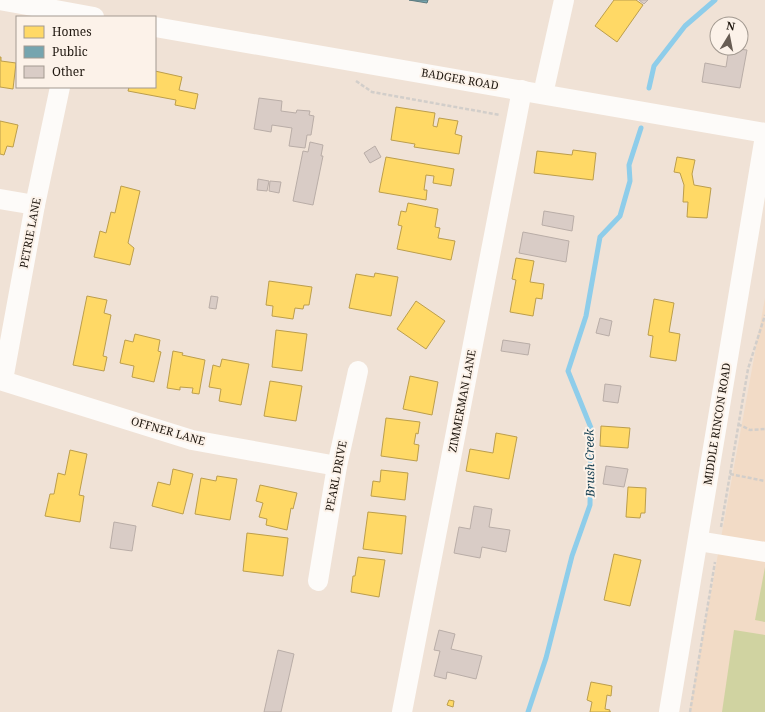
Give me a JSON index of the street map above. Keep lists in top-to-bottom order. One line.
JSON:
{"streets":{"street":["BADGER ROAD","PETRIE LANE","ZIMMERMAN LANE","MIDDLE RINCON ROAD","OFFNER LANE","PEARL DRIVE"]},"crossings":[["BADGER ROAD","ZIMMERMAN LANE"],["BADGER ROAD","MIDDLE RINCON ROAD"],["PETRIE LANE","OFFNER LANE"],["OFFNER LANE","PEARL DRIVE"]],"water":["Brush Creek"],"legend":["Homes","Public","Other"],"north":"top"}
